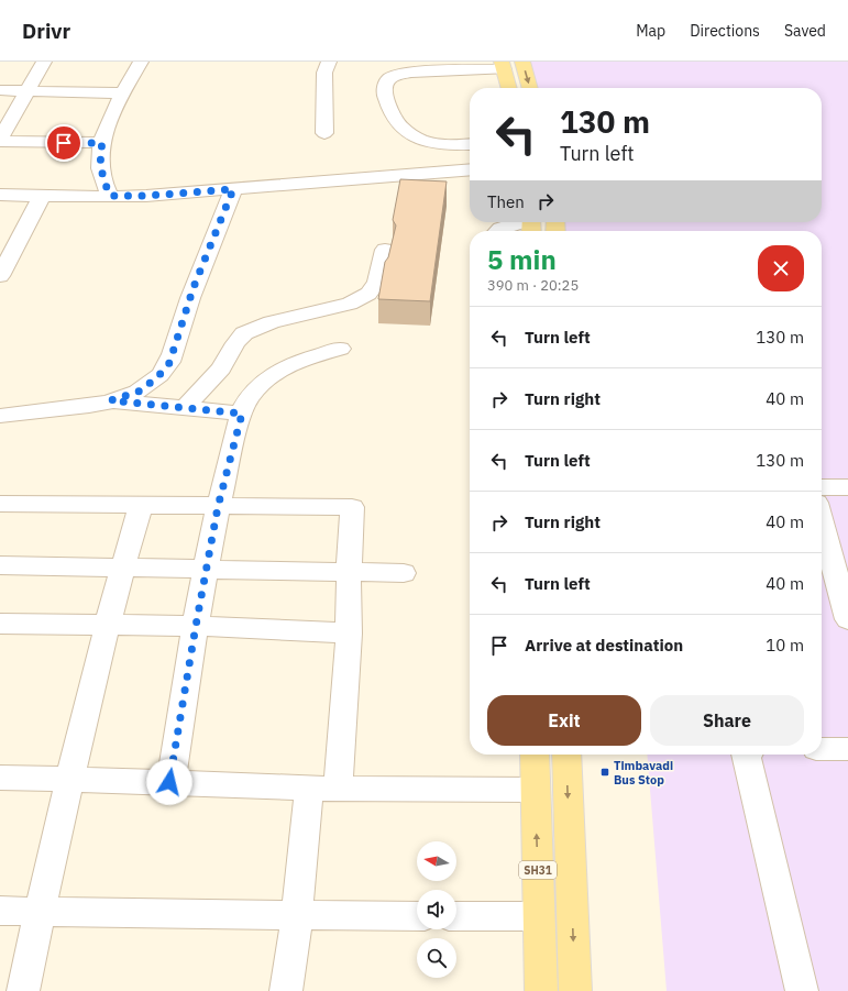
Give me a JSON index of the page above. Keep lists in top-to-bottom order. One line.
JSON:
{"streets":{"main road":["SH31"]},"places":{"transit":["Timbavadi Bus Stop"]},"north":"left","page":{"header":"Drivr","nav":["Map","Directions","Saved"],"turn":["130 m","Turn left"],"then":"Then","heading":["5 min","390 m · 20:25"],"list":[{"name":"Turn left","value":"130 m"},{"name":"Turn right","value":"40 m"},{"name":"Turn left","value":"130 m"},{"name":"Turn right","value":"40 m"},{"name":"Turn left","value":"40 m"},{"name":"Arrive at destination","value":"10 m"}],"buttons":["Exit","Share"]}}
